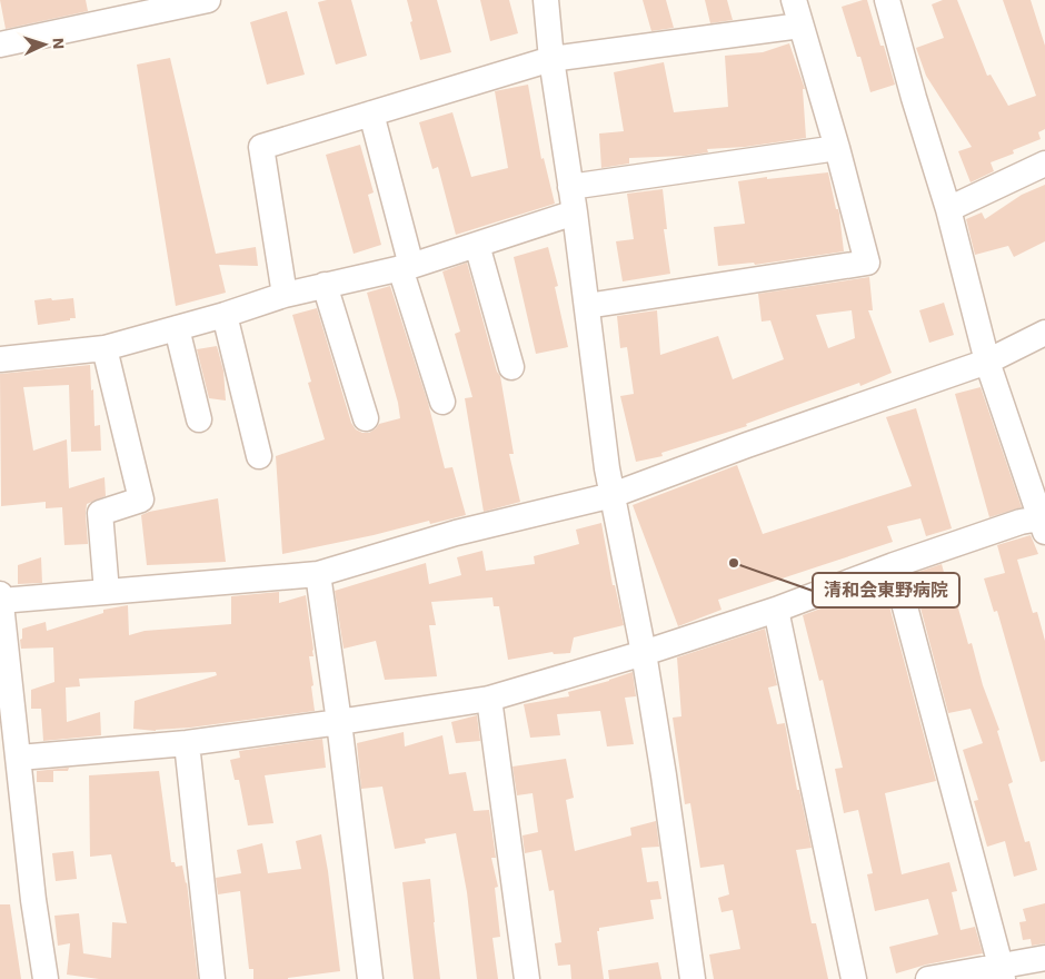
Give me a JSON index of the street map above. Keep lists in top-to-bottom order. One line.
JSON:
{"places":["清和会東野病院"],"north":"right"}
